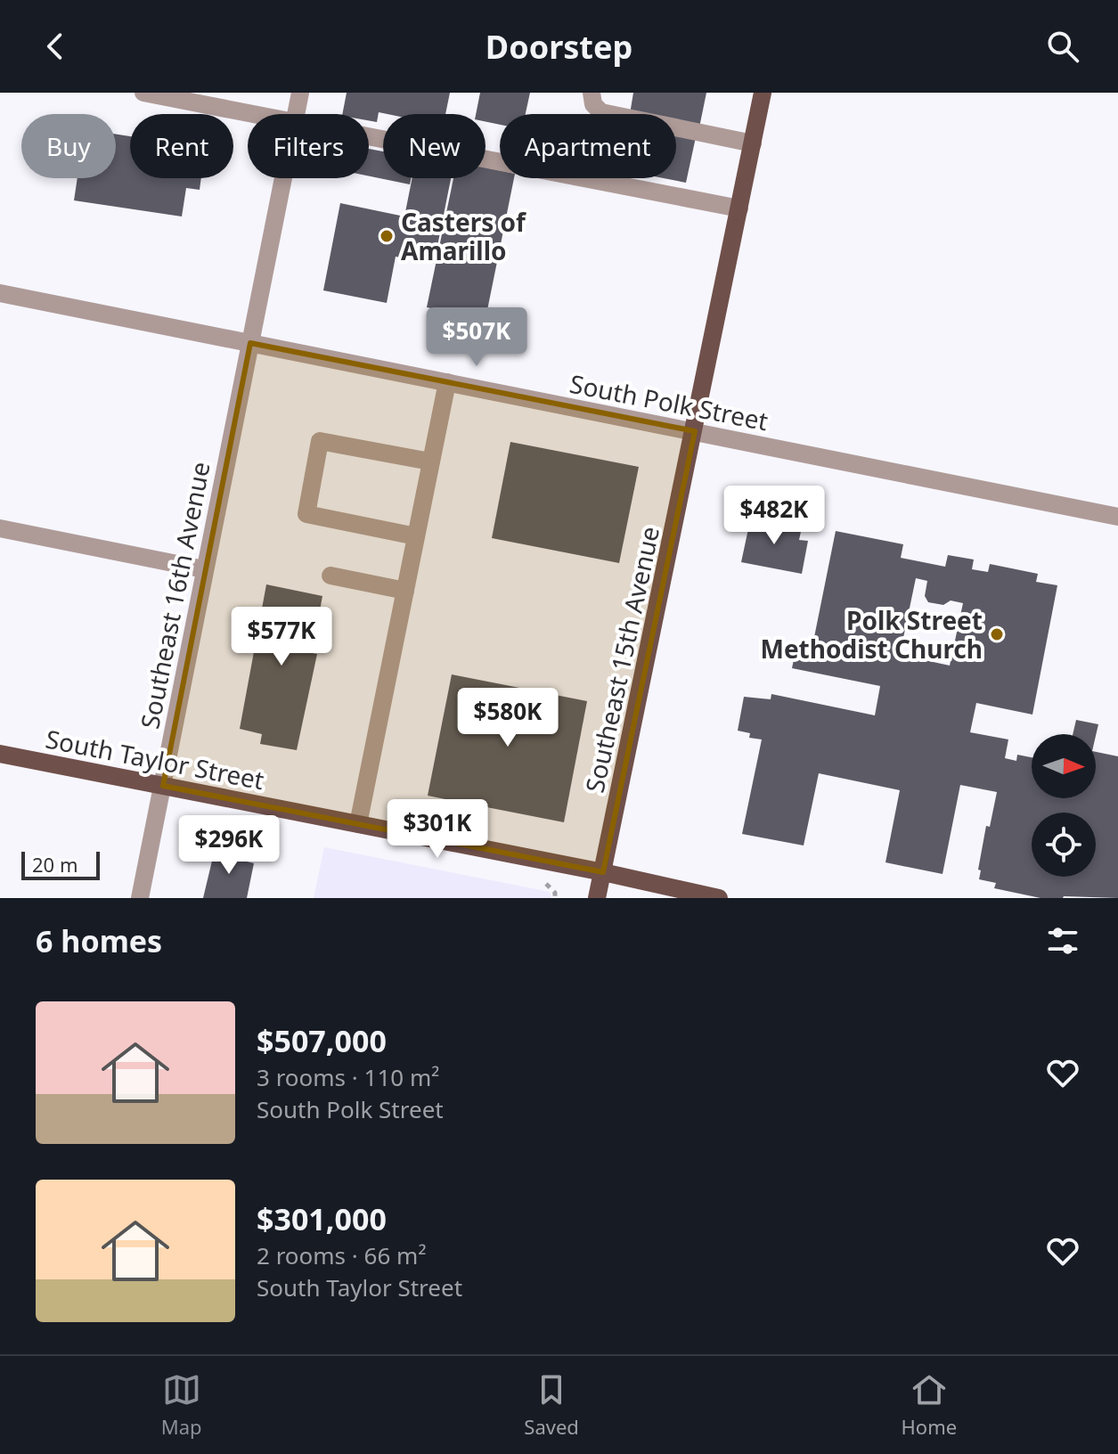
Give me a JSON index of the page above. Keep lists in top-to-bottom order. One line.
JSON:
{"streets":{"main road":["Southeast 15th Avenue","South Taylor Street"],"street":["South Polk Street","Southeast 16th Avenue"]},"crossings":[["South Polk Street","Southeast 16th Avenue"],["South Polk Street","Southeast 15th Avenue"],["Southeast 16th Avenue","South Taylor Street"],["Southeast 15th Avenue","South Taylor Street"]],"places":["Casters of Amarillo","Polk Street Methodist Church"],"scale_bar":"20 m","north":"right","page":{"header":"Doorstep","chip":["Buy","Rent","Filters","New","Apartment"],"price":["$507K","$482K","$577K","$580K","$301K","$296K"],"scale":"20 m","heading":"6 homes","list":[{"name":"$507,000","note":"3 rooms · 110 m² · South Polk Street"},{"name":"$301,000","note":"2 rooms · 66 m² · South Taylor Street"}],"tabs":["Map","Saved","Home"]}}
